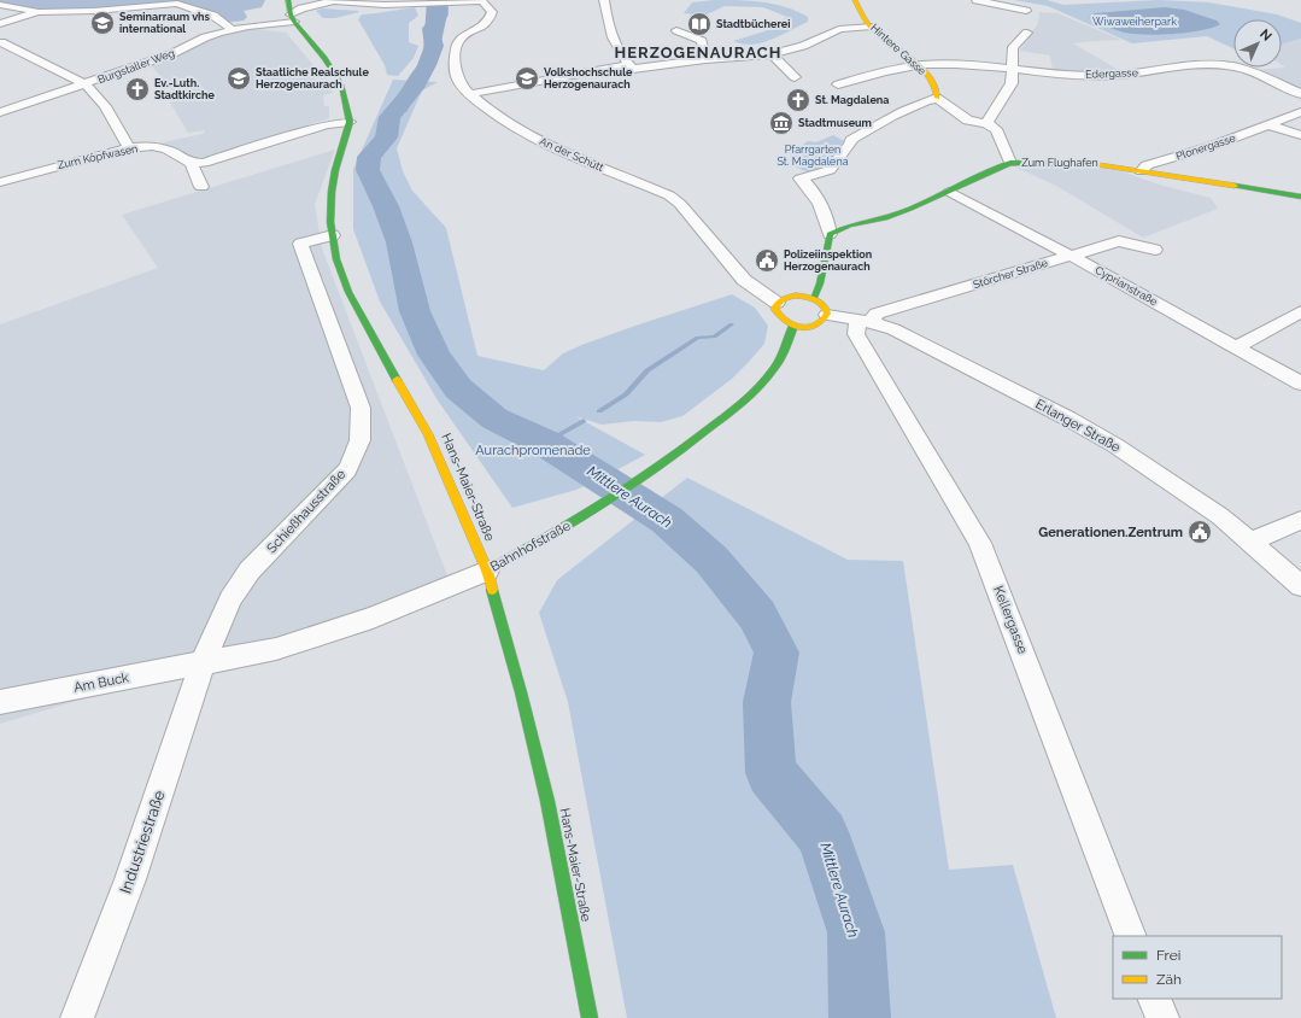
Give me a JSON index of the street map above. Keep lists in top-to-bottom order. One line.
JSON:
{"streets":{"street":["Hintere Gasse","Burgstaller Weg","Edergasse","Plonergasse","An der Schütt","Zum Köpfwasen","Zum Flughafen","Störcher Straße","Cyprianstraße","Erlanger Straße","Hans-Maier-Straße","Schießhausstraße","Bahnhofstraße","Kellergasse","Am Buck","Industriestraße"]},"crossings":[["Hintere Gasse","Edergasse"],["Burgstaller Weg","An der Schütt"],["Burgstaller Weg","Hans-Maier-Straße"],["Plonergasse","Zum Flughafen"],["An der Schütt","Erlanger Straße"],["An der Schütt","Bahnhofstraße"],["Zum Flughafen","Cyprianstraße"],["Störcher Straße","Cyprianstraße"],["Störcher Straße","Erlanger Straße"],["Störcher Straße","Kellergasse"],["Erlanger Straße","Bahnhofstraße"],["Erlanger Straße","Kellergasse"],["Hans-Maier-Straße","Schießhausstraße"],["Hans-Maier-Straße","Bahnhofstraße"],["Schießhausstraße","Bahnhofstraße"],["Schießhausstraße","Am Buck"],["Schießhausstraße","Industriestraße"],["Bahnhofstraße","Am Buck"],["Bahnhofstraße","Industriestraße"],["Am Buck","Industriestraße"]],"districts":["HERZOGENAURACH"],"water":["Mittlere Aurach"],"parks":["Wiwaweiherpark","Pfarrgarten St. Magdalena","Aurachpromenade"],"places":{"school or university":["Seminarraum vhs international","Staatliche Realschule Herzogenaurach","Volkshochschule Herzogenaurach"],"library":["Stadtbücherei"],"church":["Ev.-Luth. Stadtkirche","St. Magdalena"],"museum":["Stadtmuseum"],"public building":["Polizeiinspektion Herzogenaurach","Generationen.Zentrum"]},"legend":["Frei","Zäh"],"north":"top right"}
